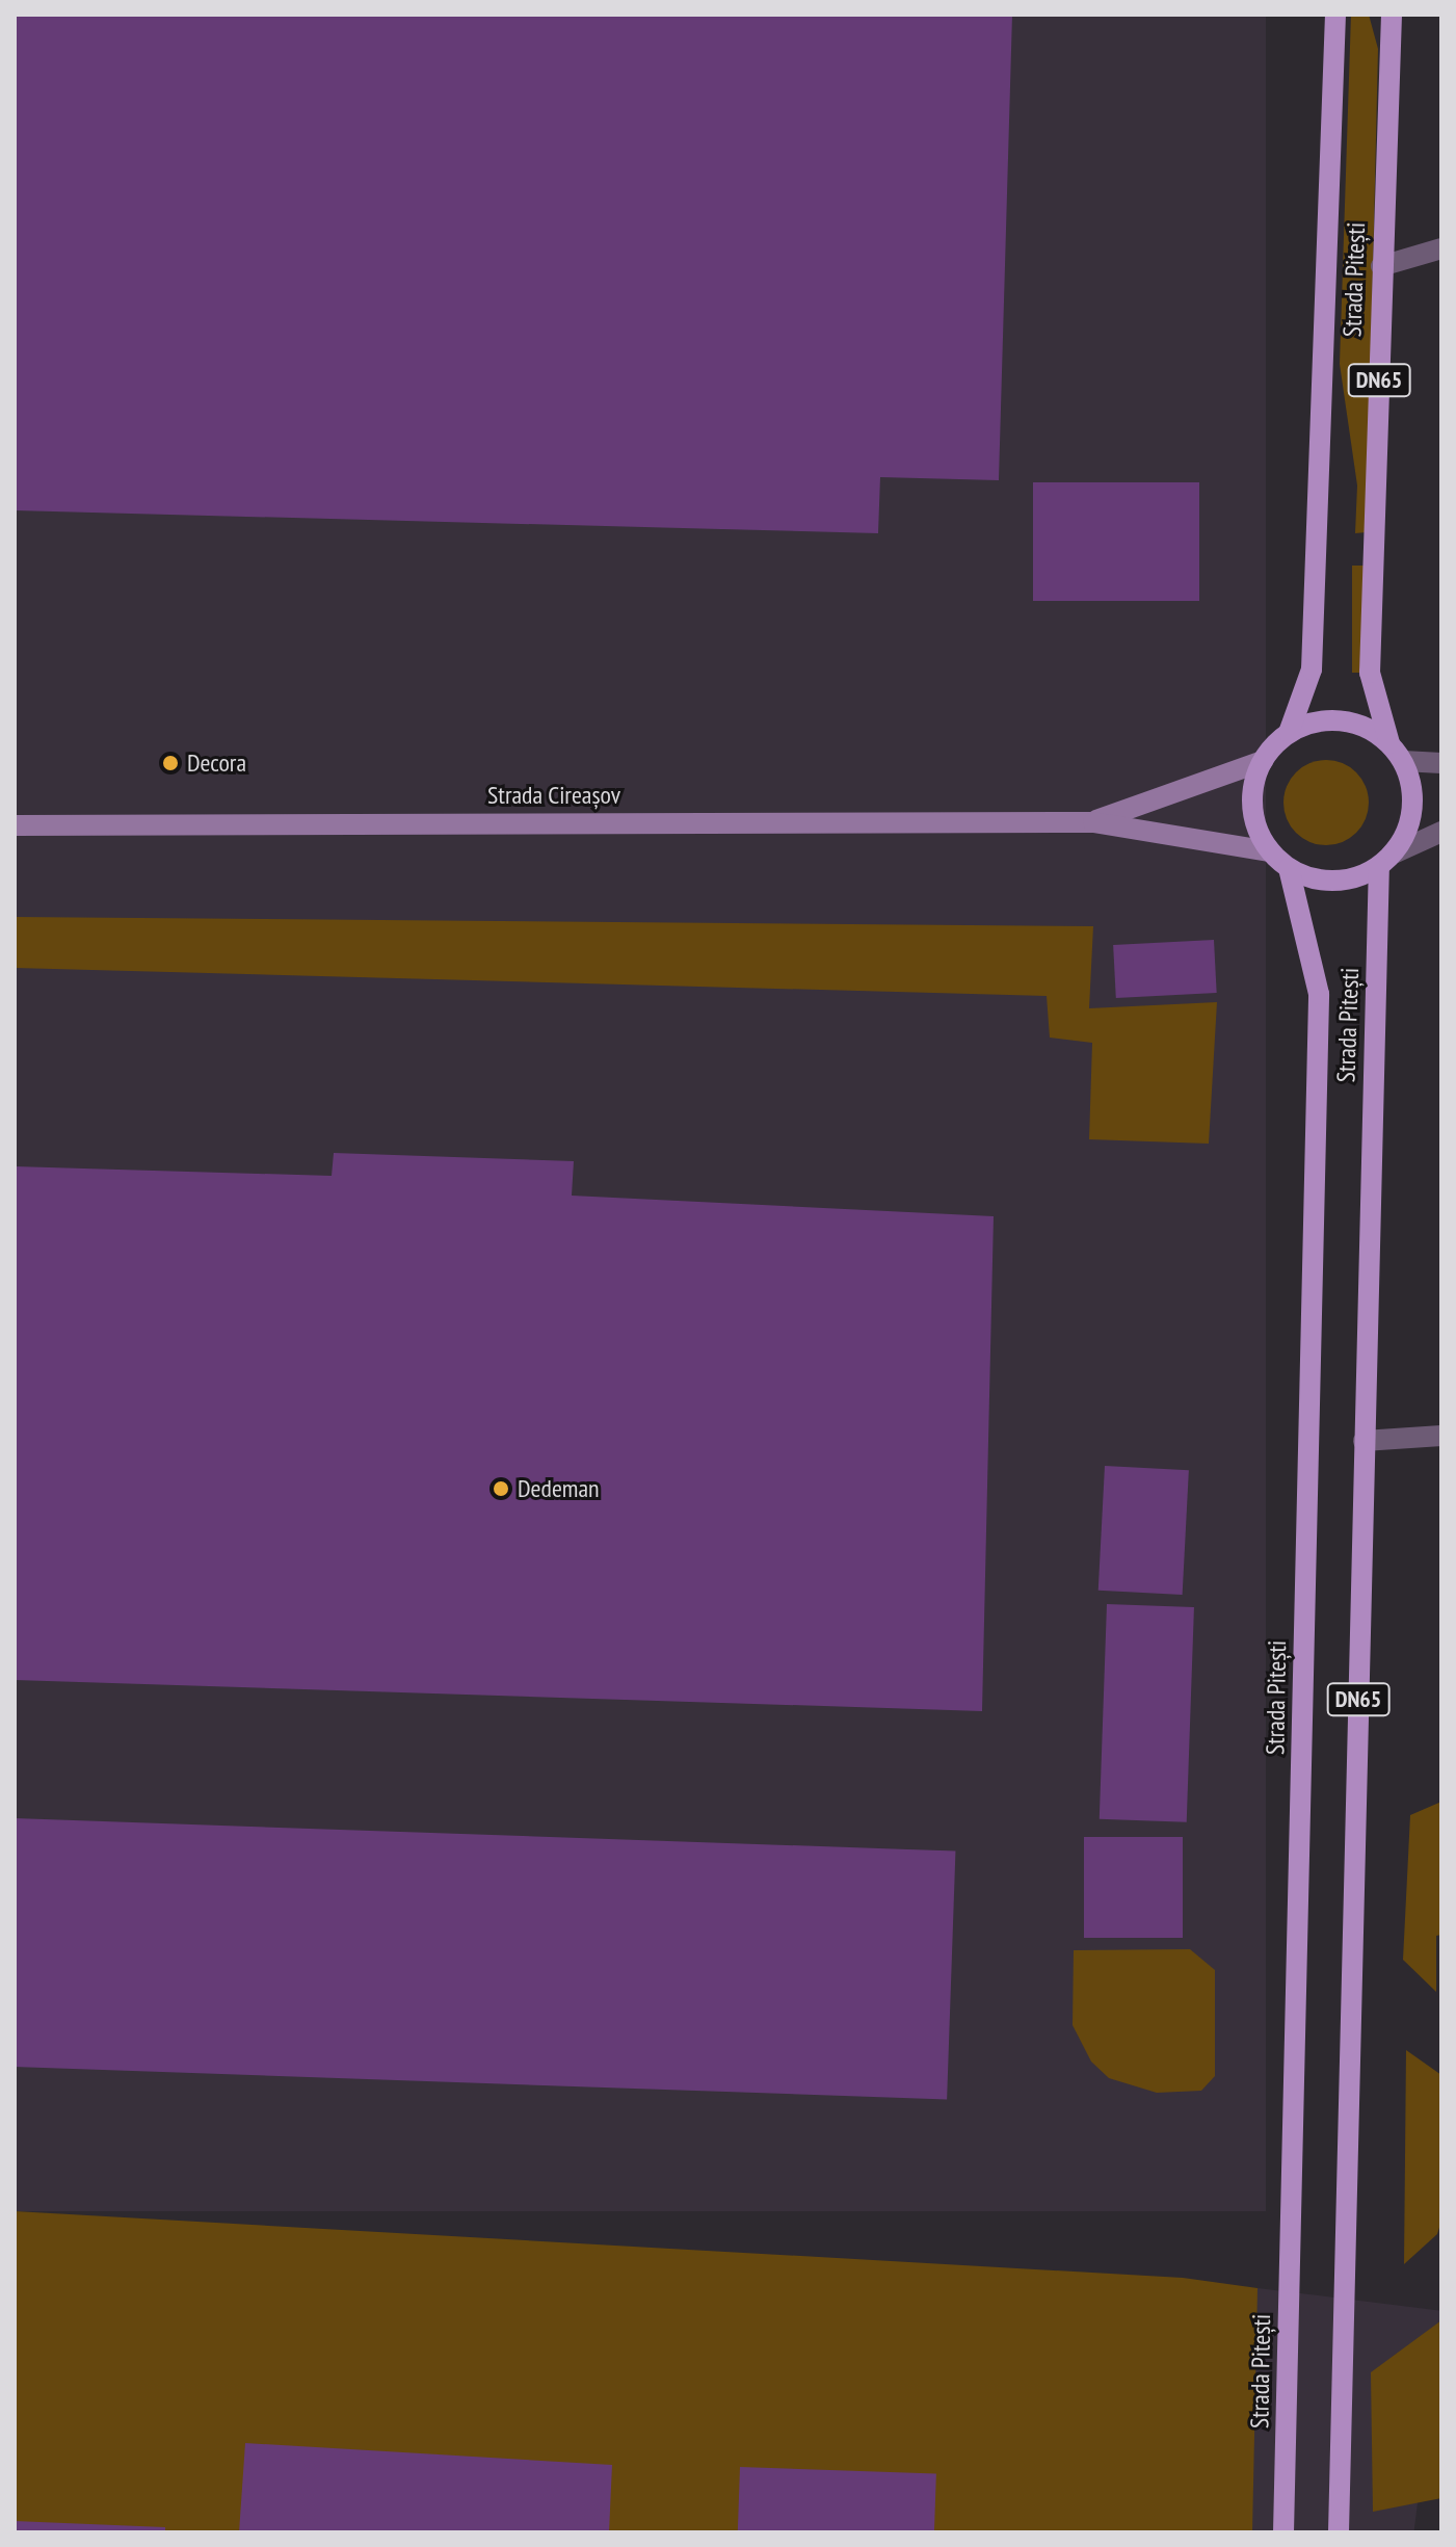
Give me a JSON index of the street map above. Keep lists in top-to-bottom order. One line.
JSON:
{"streets":{"main road":["Strada Pitești","DN65","Strada Cireașov"]},"crossings":[["Strada Pitești","Strada Cireașov"]],"places":["Decora","Dedeman"]}
